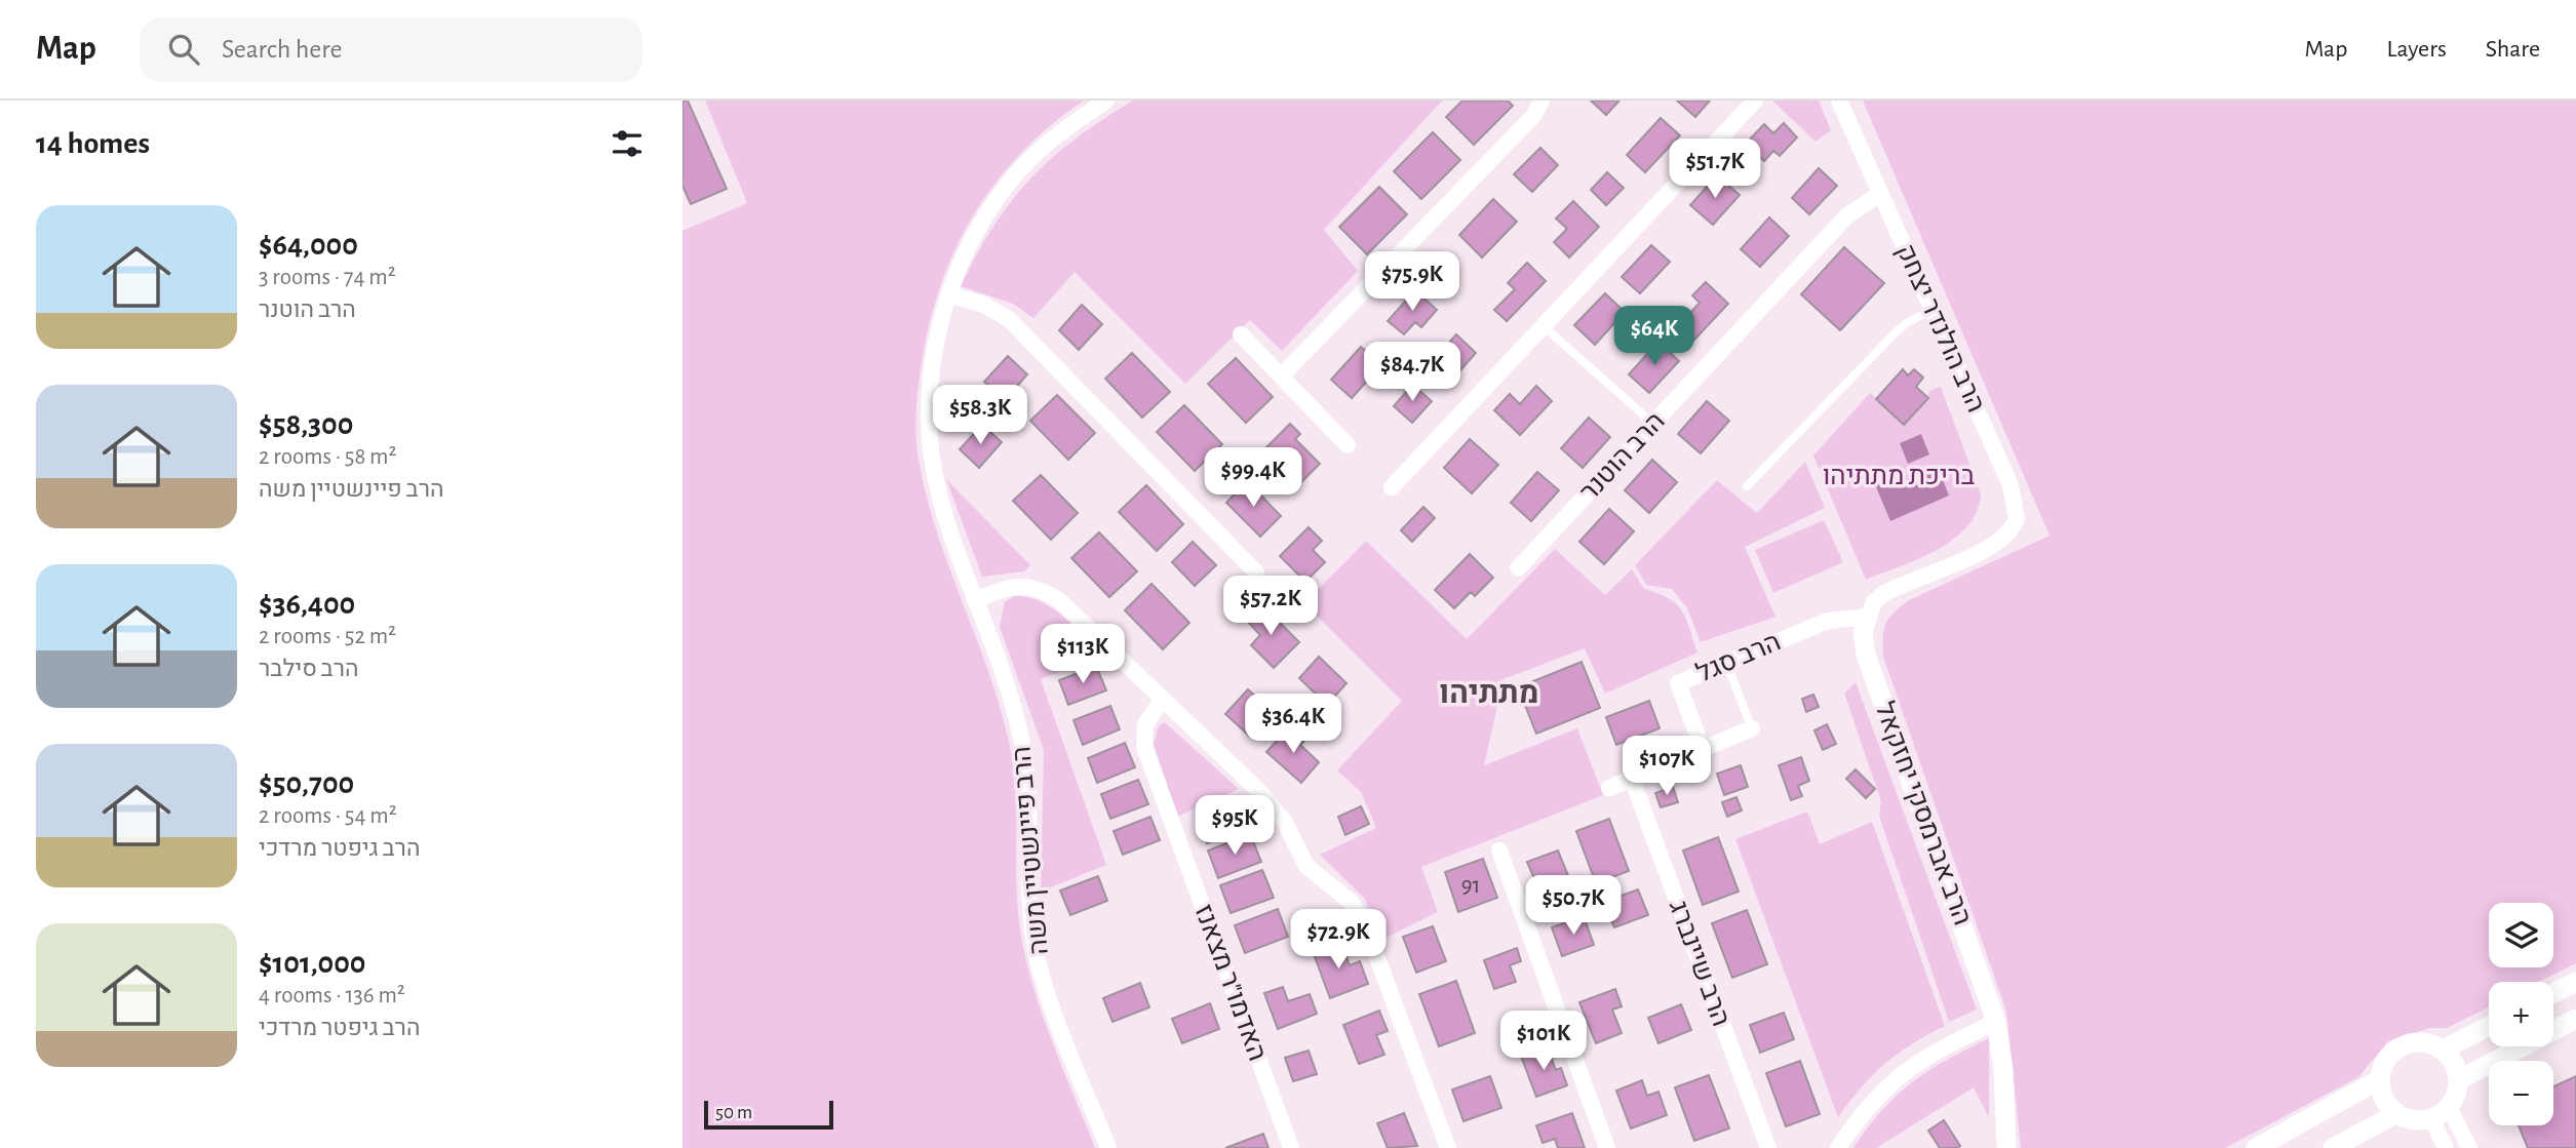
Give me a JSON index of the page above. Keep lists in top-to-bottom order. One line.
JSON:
{"streets":{"street":["הרב הולנדר יצחק","הרב הוטנר","הרב סגל","הרב אברמסקי יחזקאל","הרב פיינשטיין משה","הרב שיינברג","האדמו\"ר מצאנז"]},"crossings":[["הרב הולנדר יצחק","הרב הוטנר"],["הרב הולנדר יצחק","הרב סגל"],["הרב הולנדר יצחק","הרב אברמסקי יחזקאל"],["הרב סגל","הרב אברמסקי יחזקאל"]],"districts":["מתתיהו"],"parks":["בריכת מתתיהו"],"house_numbers":["91"],"scale_bar":"50 m","page":{"header":"Map","search":"Search here","nav":["Map","Layers","Share"],"heading":"14 homes","price":["$51.7K","$75.9K","$64K","$84.7K","$58.3K","$99.4K","$57.2K","$113K","$36.4K","$107K","$95K","$50.7K","$72.9K","$101K"],"list":[{"name":"$64,000","note":"3 rooms · 74 m² · הרב הוטנר"},{"name":"$58,300","note":"2 rooms · 58 m² · הרב פיינשטיין משה"},{"name":"$36,400","note":"2 rooms · 52 m² · הרב סילבר"},{"name":"$50,700","note":"2 rooms · 54 m² · הרב גיפטר מרדכי"},{"name":"$101,000","note":"4 rooms · 136 m² · הרב גיפטר מרדכי"}],"map_buttons":["+","−"],"scale":"50 m"}}
